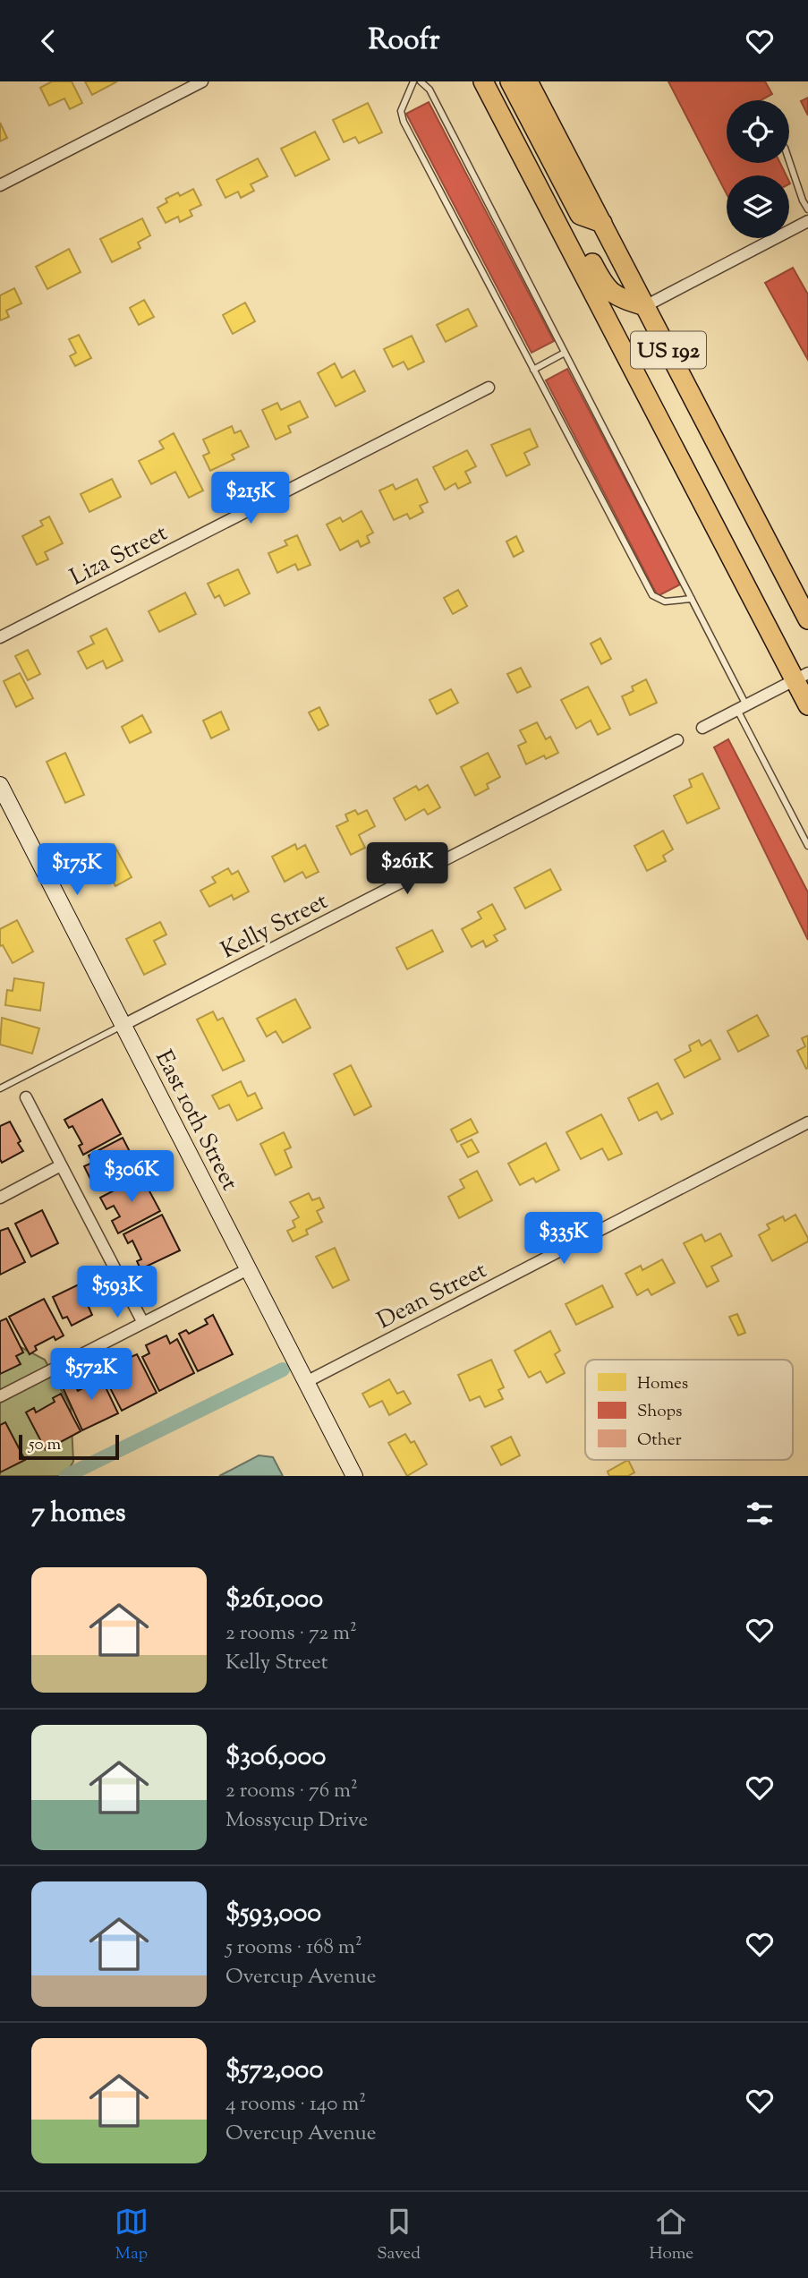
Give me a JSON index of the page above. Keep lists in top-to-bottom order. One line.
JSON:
{"streets":{"highway":["US 192"],"street":["Liza Street","Kelly Street","East 10th Street","Dean Street"]},"crossings":[["Kelly Street","East 10th Street"],["East 10th Street","Dean Street"]],"legend":["Homes","Shops","Other"],"scale_bar":"50 m","page":{"header":"Roofr","price":["$215K","$261K","$175K","$306K","$335K","$593K","$572K"],"scale":"50 m","heading":"7 homes","list":[{"name":"$261,000","note":"2 rooms · 72 m² · Kelly Street"},{"name":"$306,000","note":"2 rooms · 76 m² · Mossycup Drive"},{"name":"$593,000","note":"5 rooms · 168 m² · Overcup Avenue"},{"name":"$572,000","note":"4 rooms · 140 m² · Overcup Avenue"}],"tabs":["Map","Saved","Home"]}}
